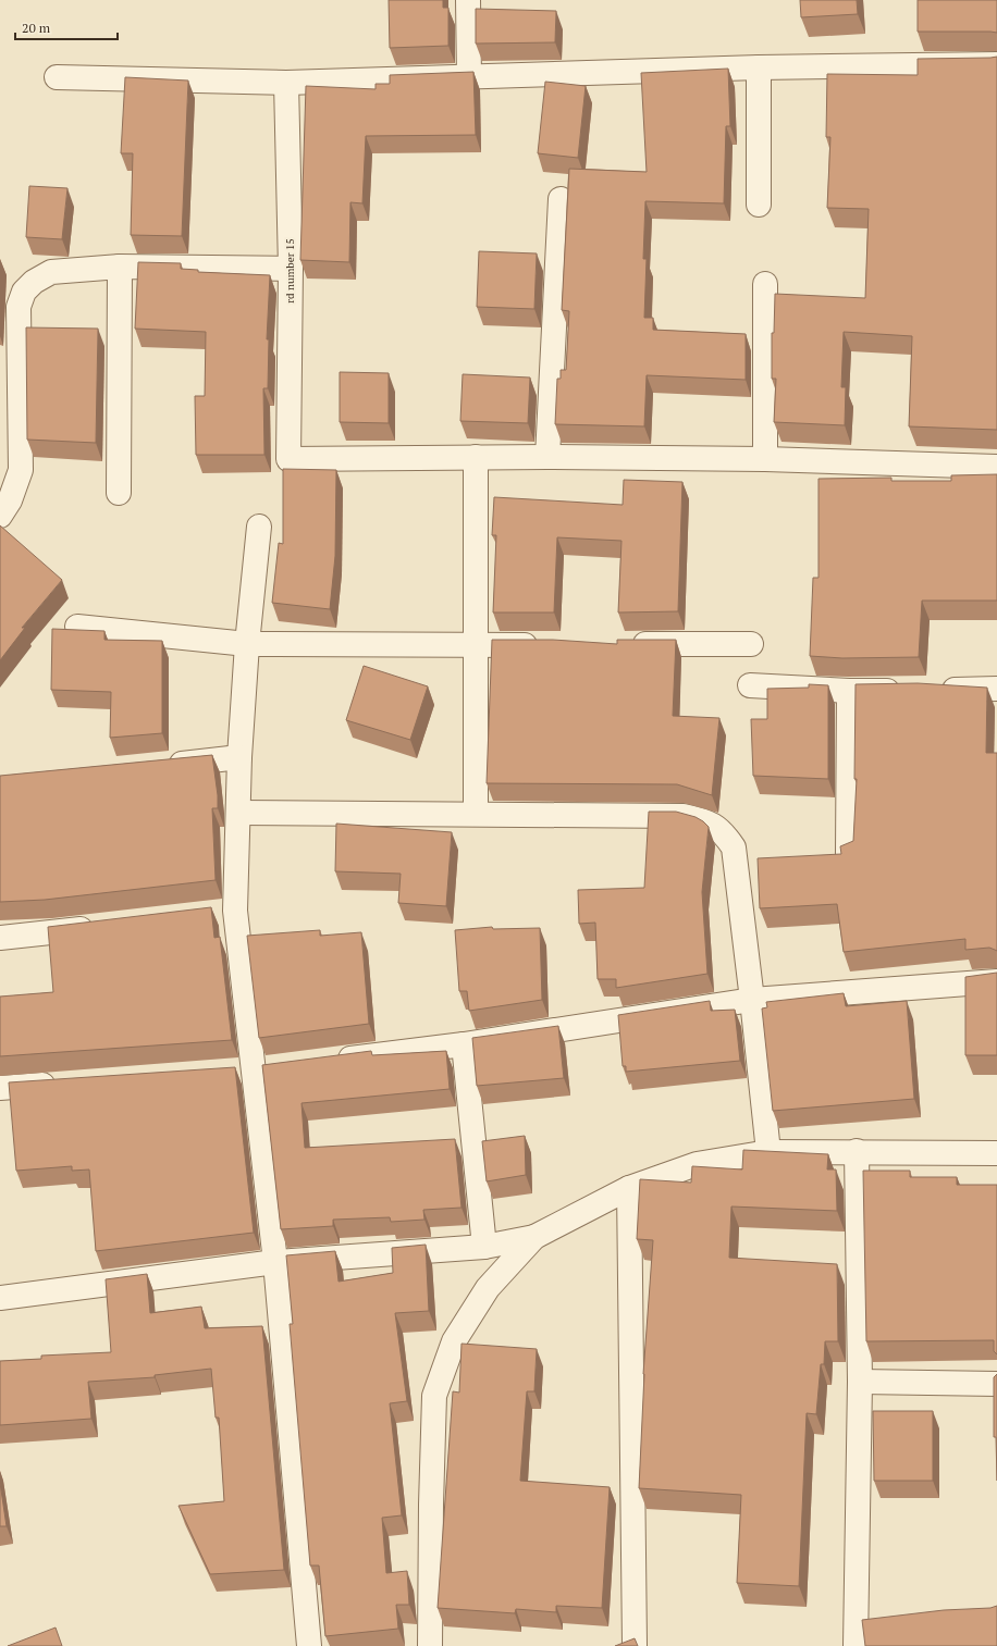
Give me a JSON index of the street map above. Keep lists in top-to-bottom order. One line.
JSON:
{"streets":{"street":["rd number 15"]},"scale_bar":"20 m"}
